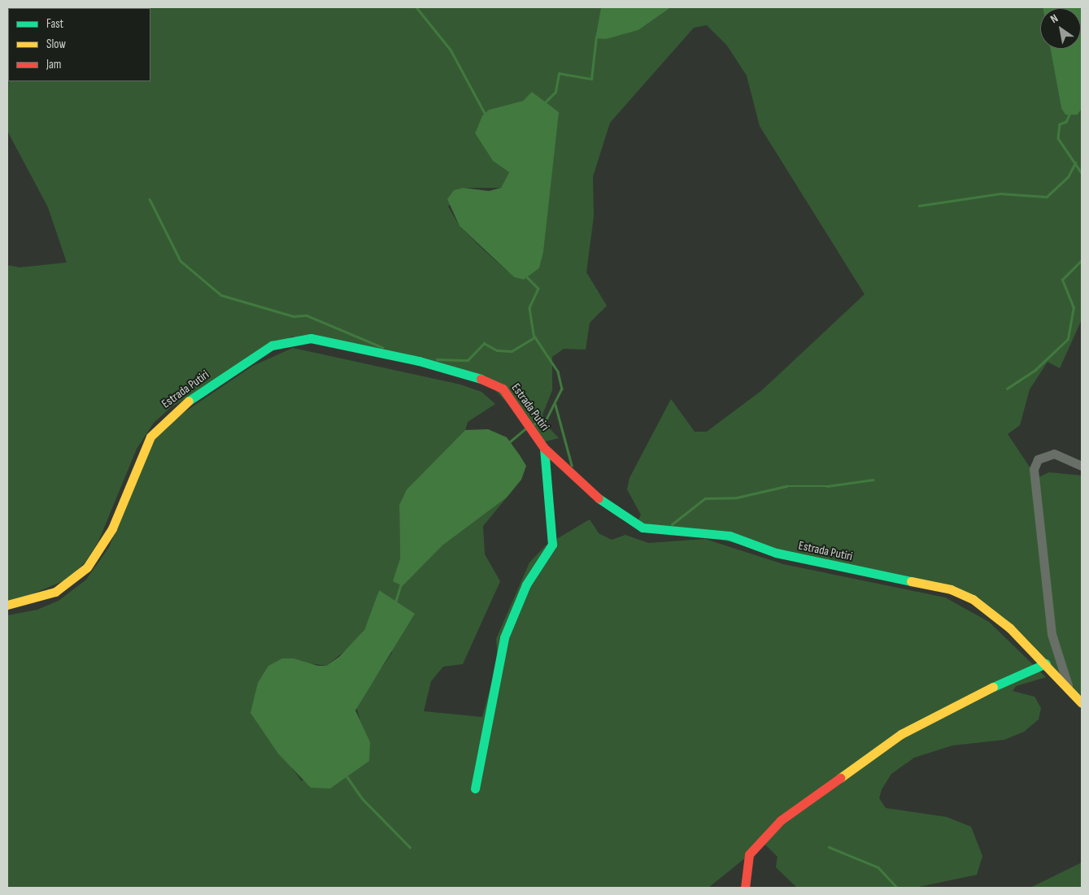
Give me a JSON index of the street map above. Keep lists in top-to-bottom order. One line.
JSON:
{"streets":{"street":["Estrada Putiri"]},"legend":["Fast","Slow","Jam"],"north":"top left"}
